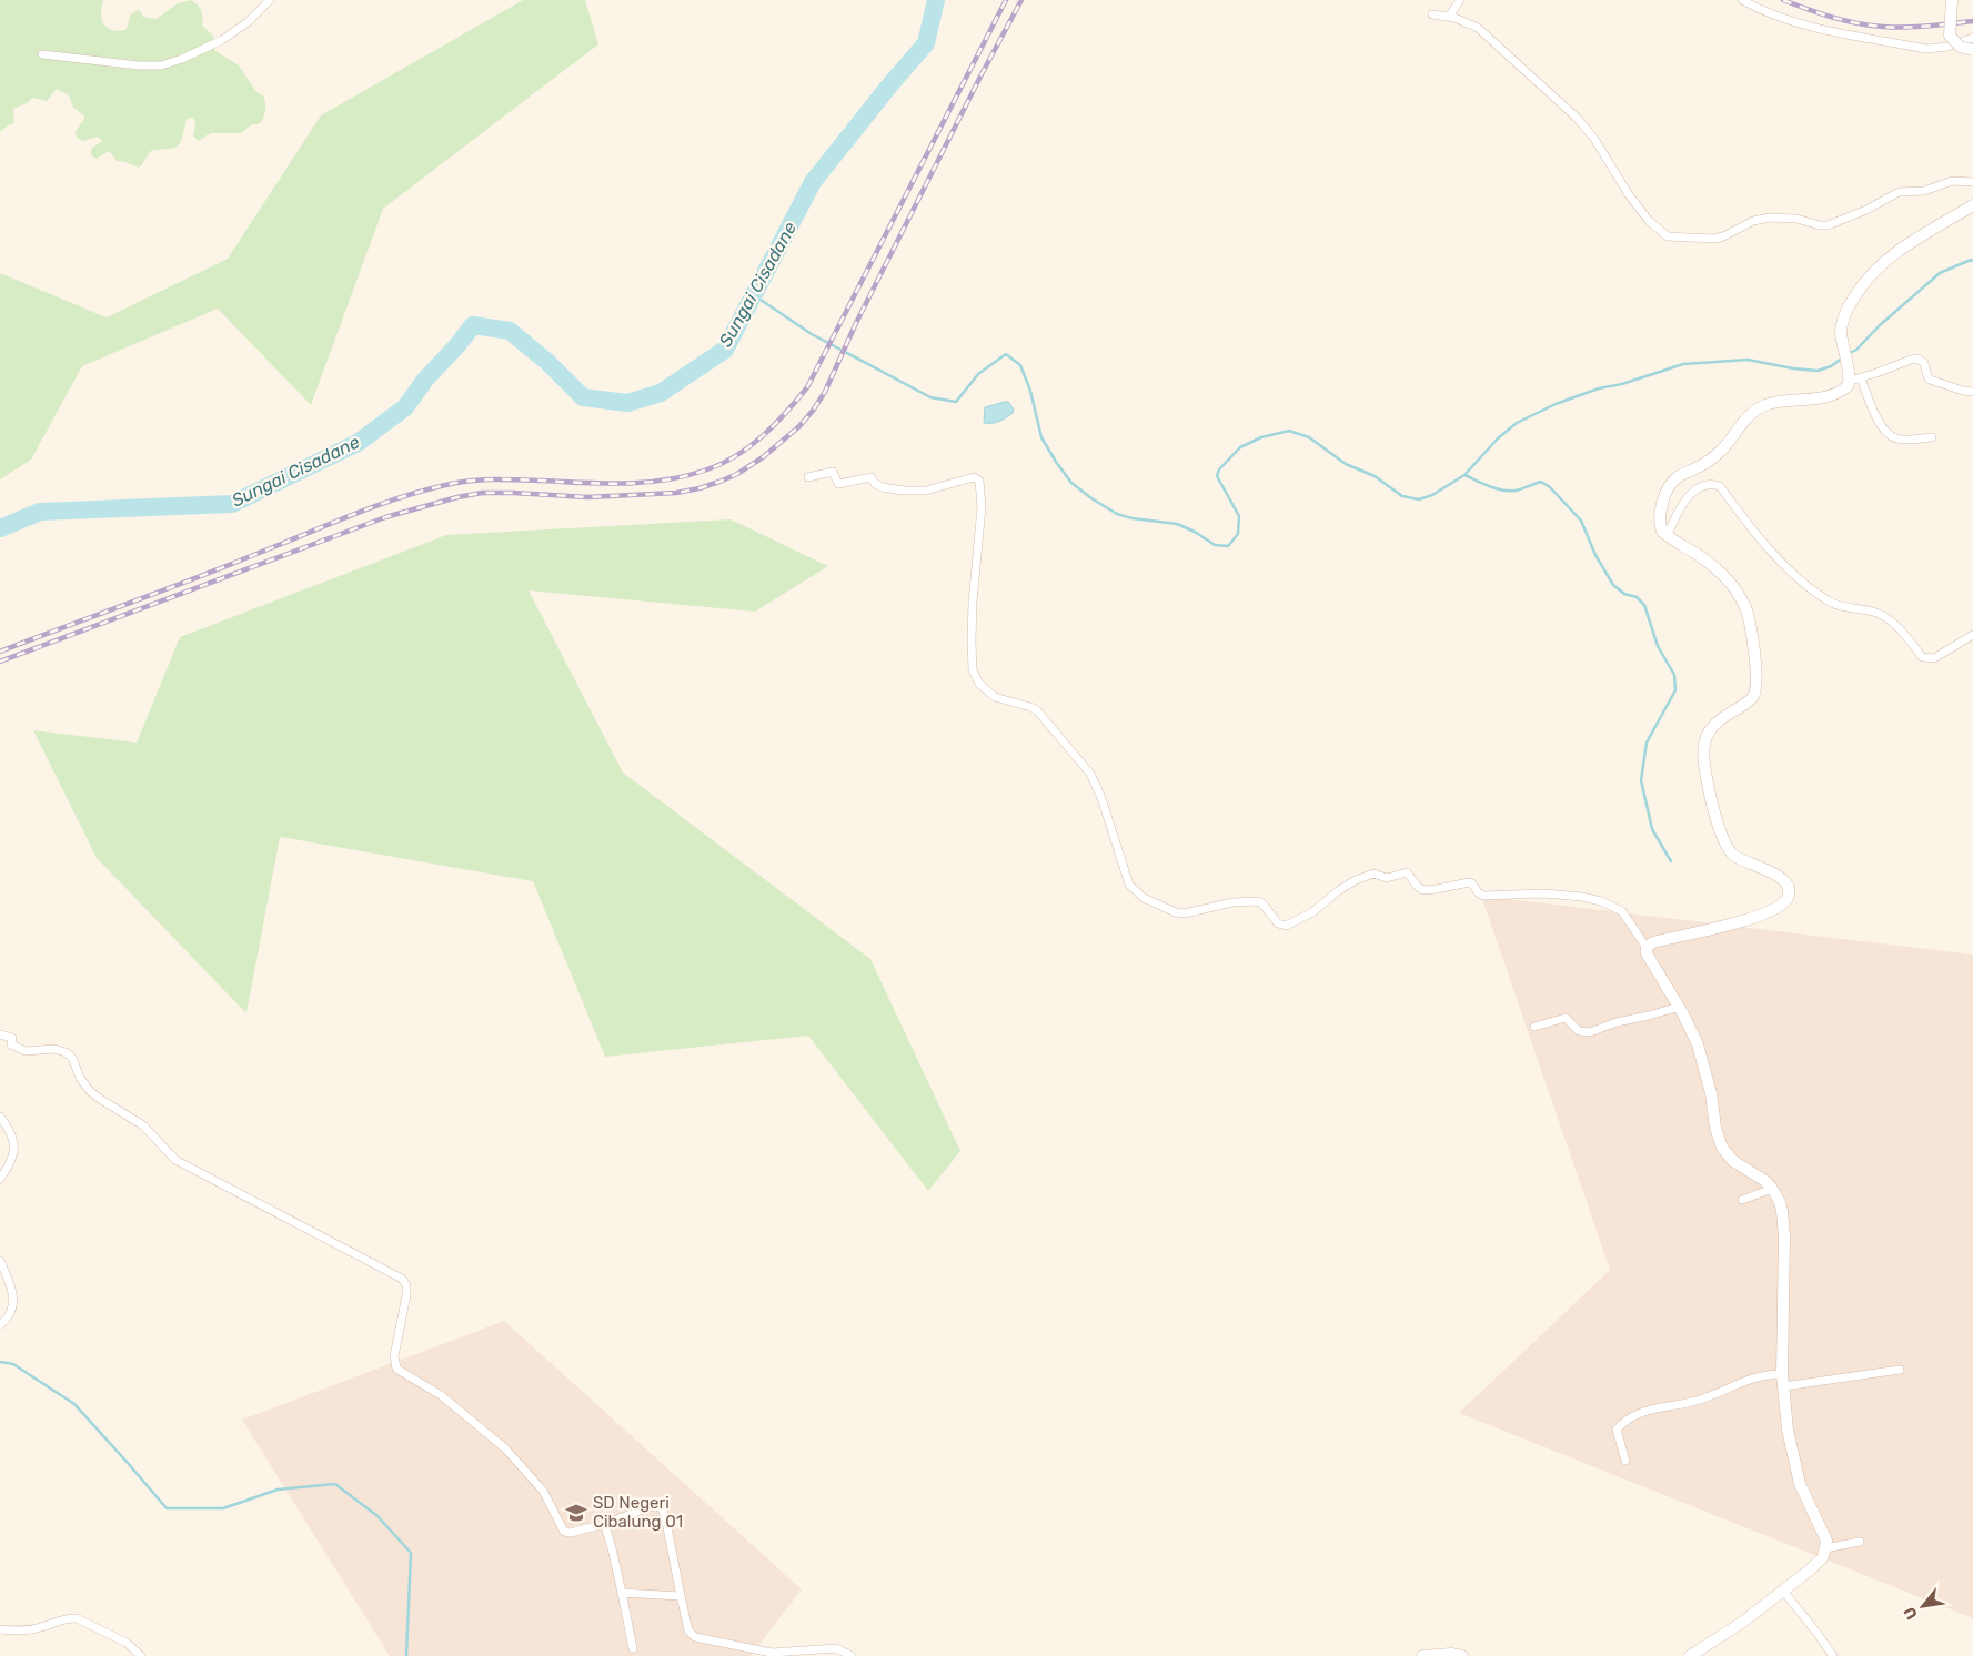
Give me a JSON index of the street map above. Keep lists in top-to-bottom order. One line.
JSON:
{"water":["Sungai Cisadane"],"places":{"school or university":["SD Negeri Cibalung 01"]},"north":"bottom left"}
